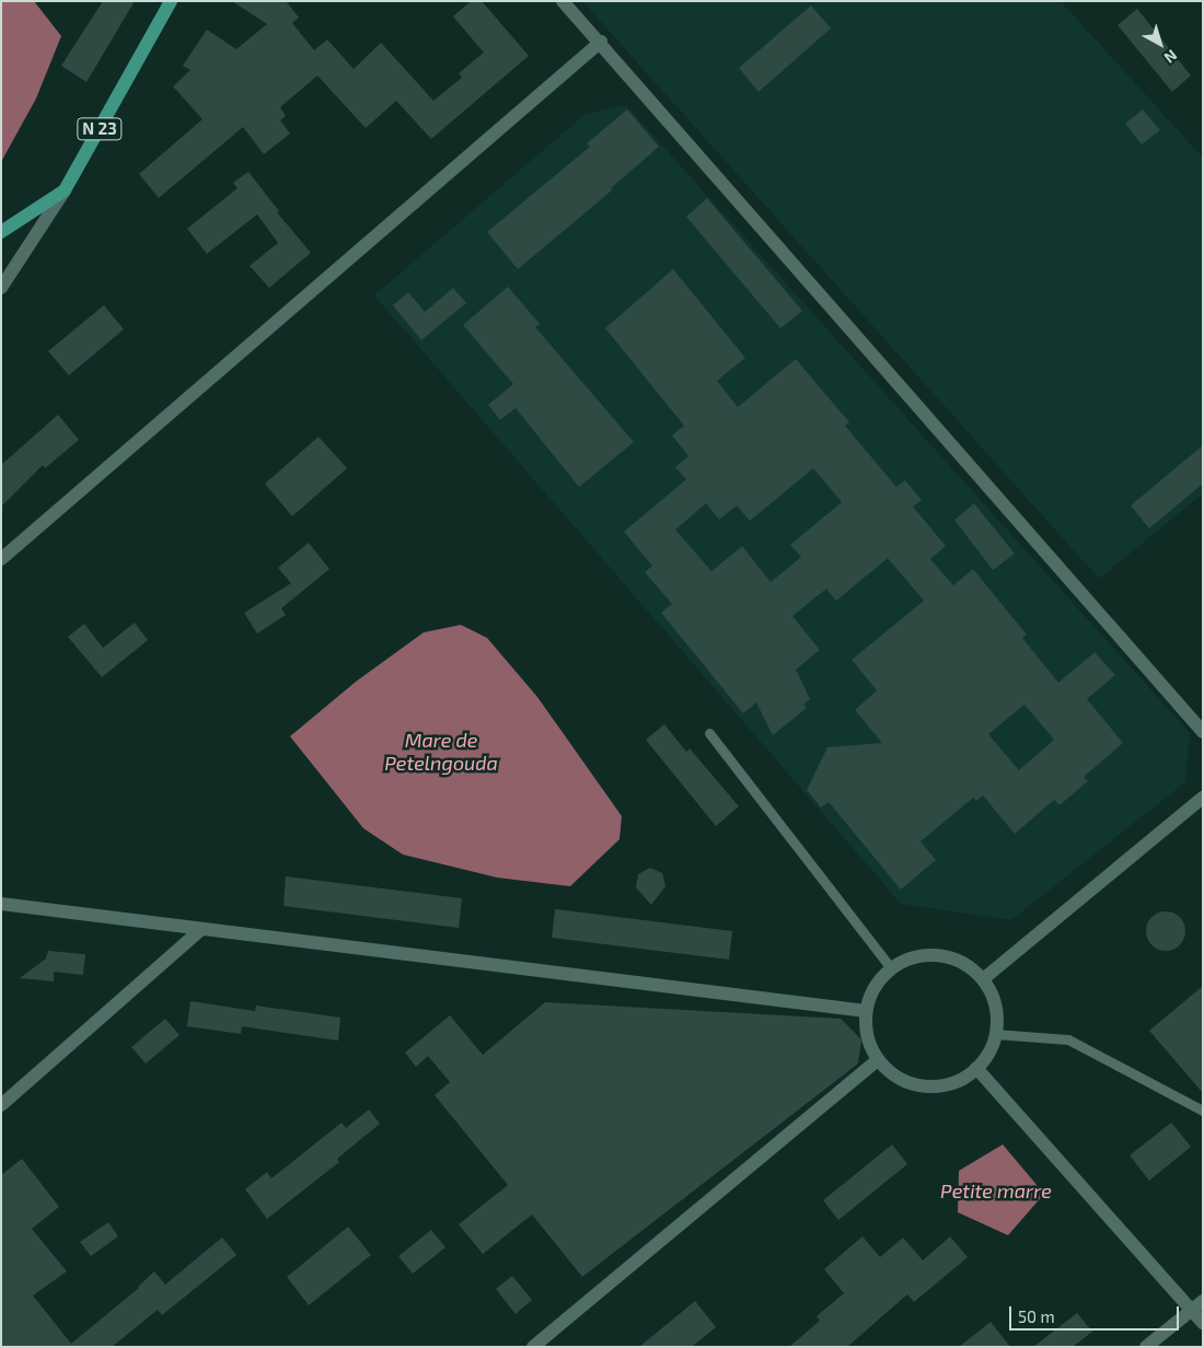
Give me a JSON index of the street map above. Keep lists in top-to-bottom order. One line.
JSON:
{"streets":{"main road":["N 23"]},"water":["Mare de Petelngouda","Petite marre"],"scale_bar":"50 m","north":"bottom right"}
